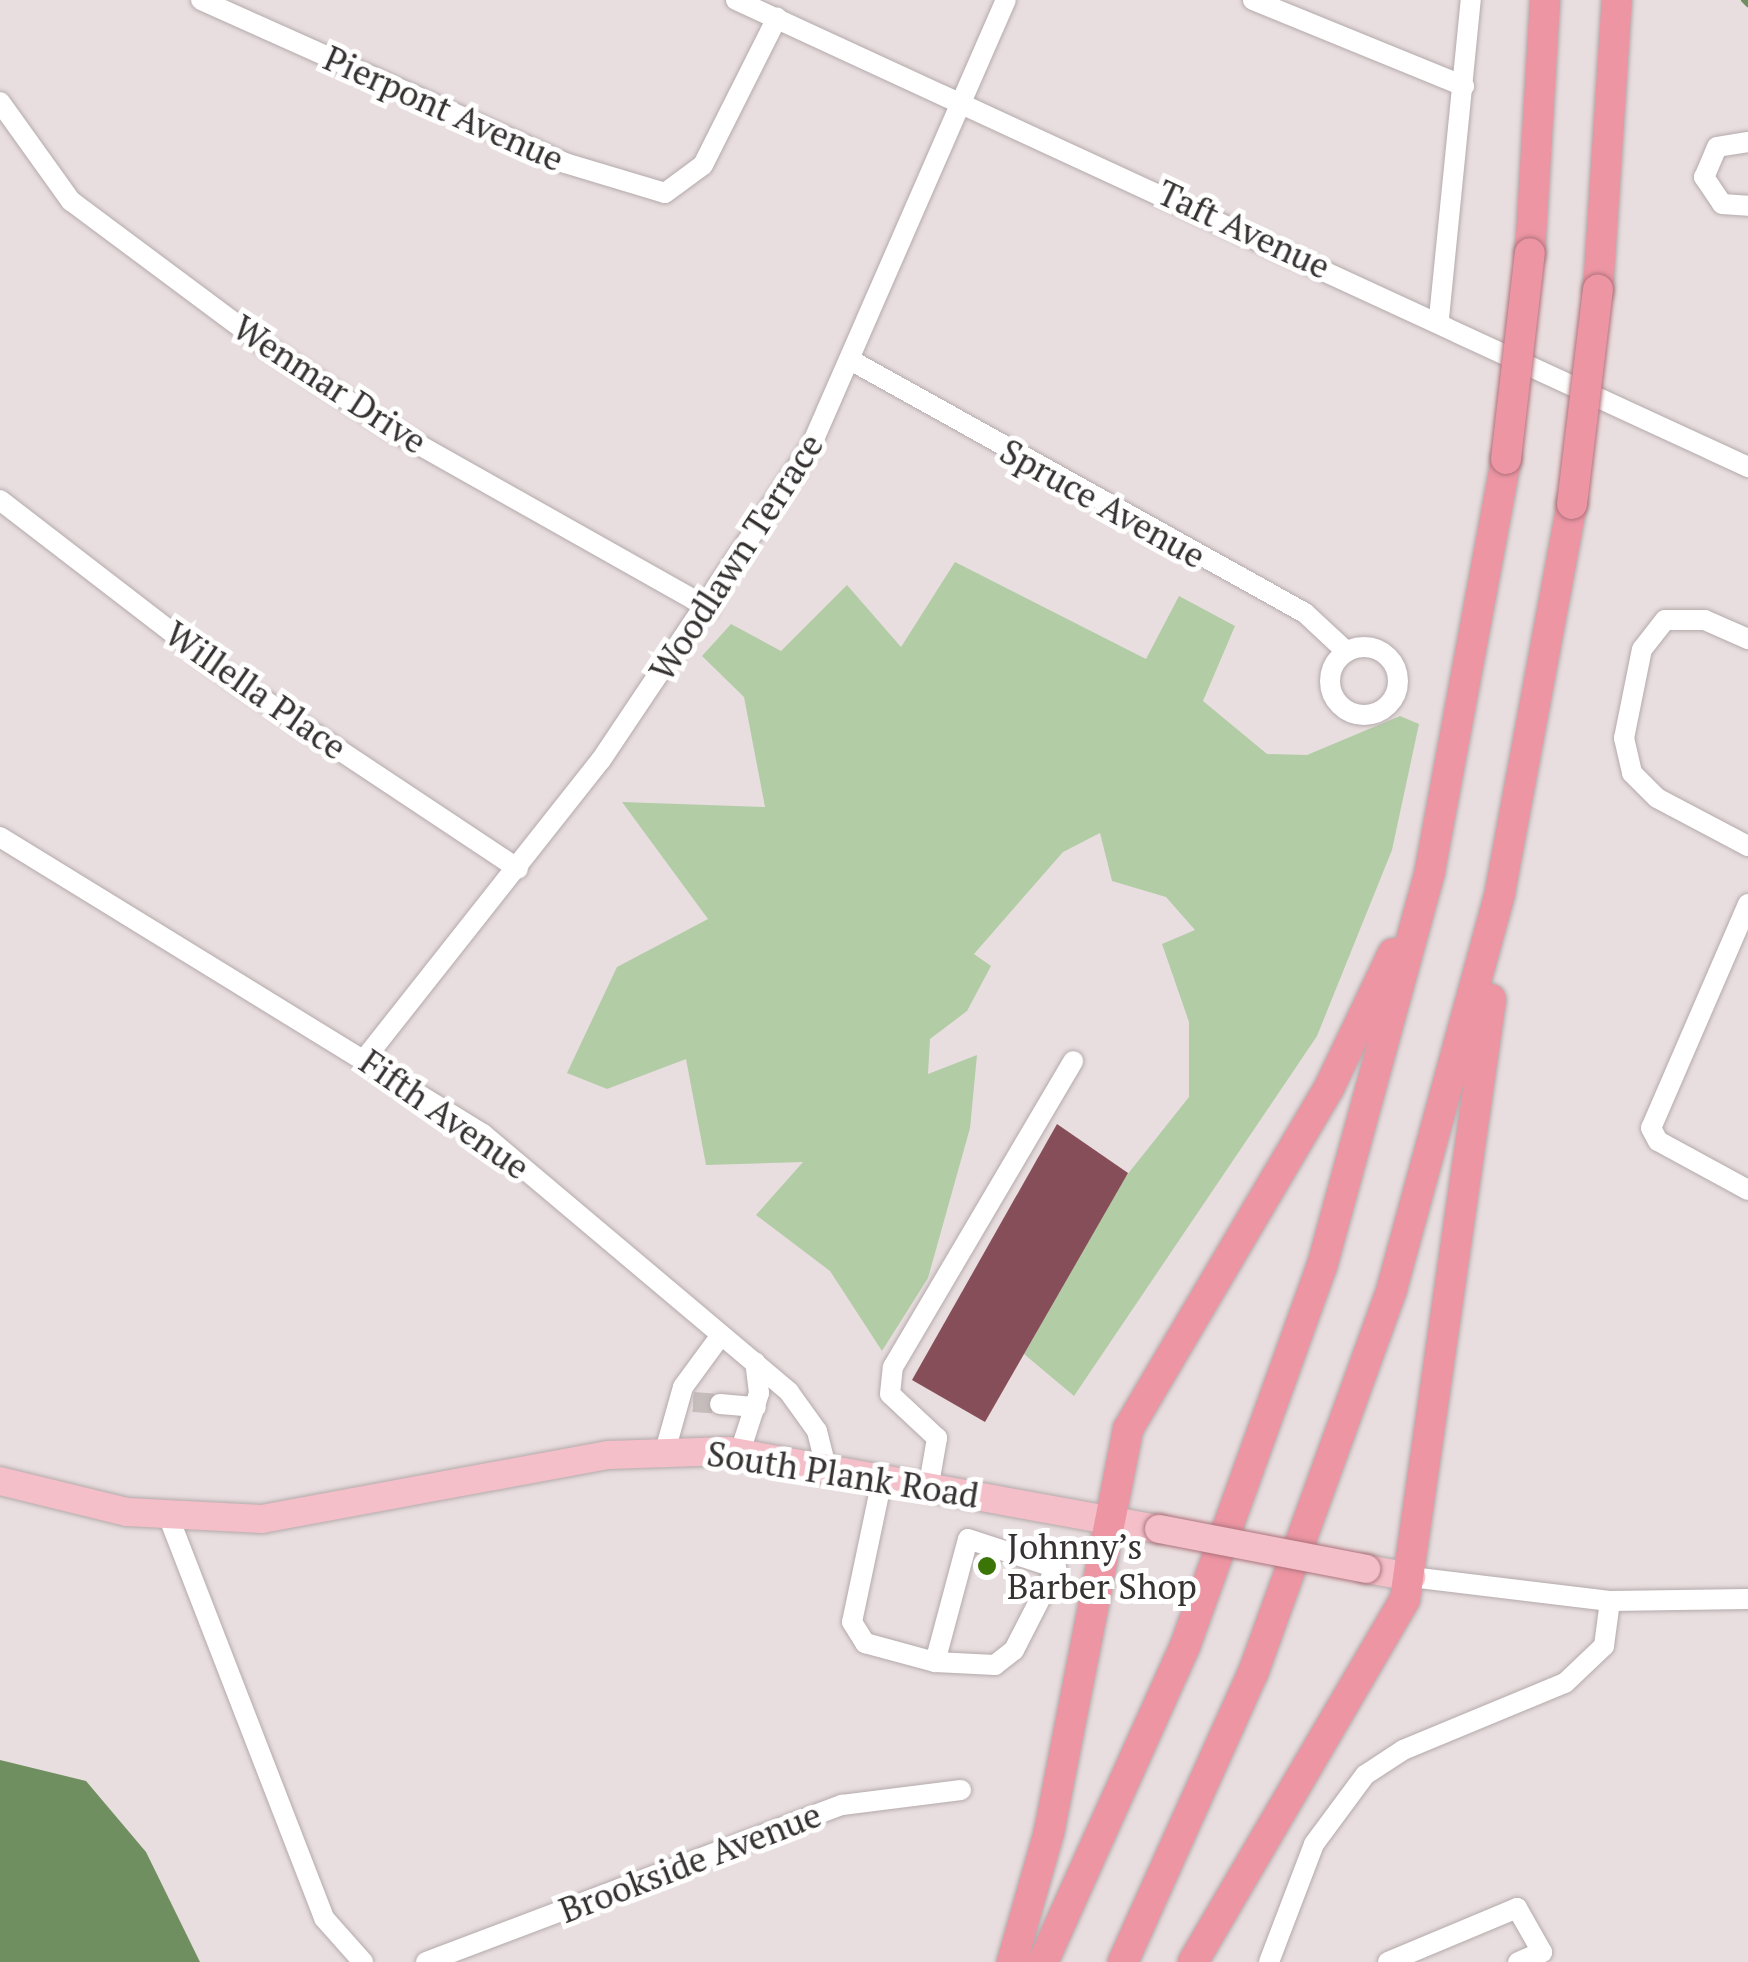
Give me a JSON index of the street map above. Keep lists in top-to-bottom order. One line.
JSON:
{"streets":{"main road":["South Plank Road"],"street":["Pierpont Avenue","Taft Avenue","Wenmar Drive","Spruce Avenue","Woodlawn Terrace","Willella Place","Fifth Avenue","Brookside Avenue"]},"crossings":[["Pierpont Avenue","Taft Avenue"],["Taft Avenue","Woodlawn Terrace"],["Wenmar Drive","Woodlawn Terrace"],["Spruce Avenue","Woodlawn Terrace"],["Woodlawn Terrace","Willella Place"],["Woodlawn Terrace","Fifth Avenue"],["Fifth Avenue","South Plank Road"]],"places":["Johnny’s Barber Shop"]}
